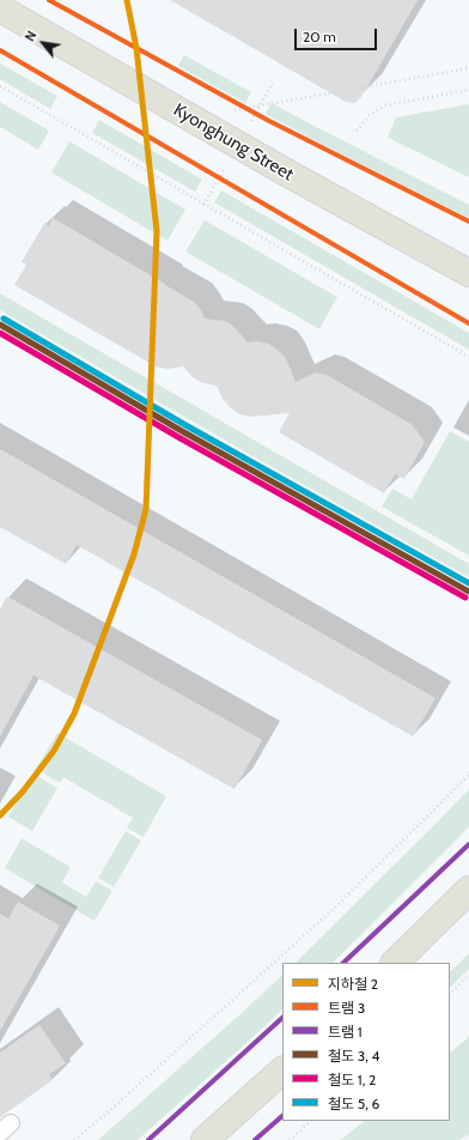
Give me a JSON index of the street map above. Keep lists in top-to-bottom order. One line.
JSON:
{"streets":{"main road":["Kyonghung Street"]},"lines":["metro line 2","tram line 3","tram line 1"],"legend":["지하철 2","트램 3","트램 1","철도 3, 4","철도 1, 2","철도 5, 6"],"scale_bar":"20 m","north":"top left"}
